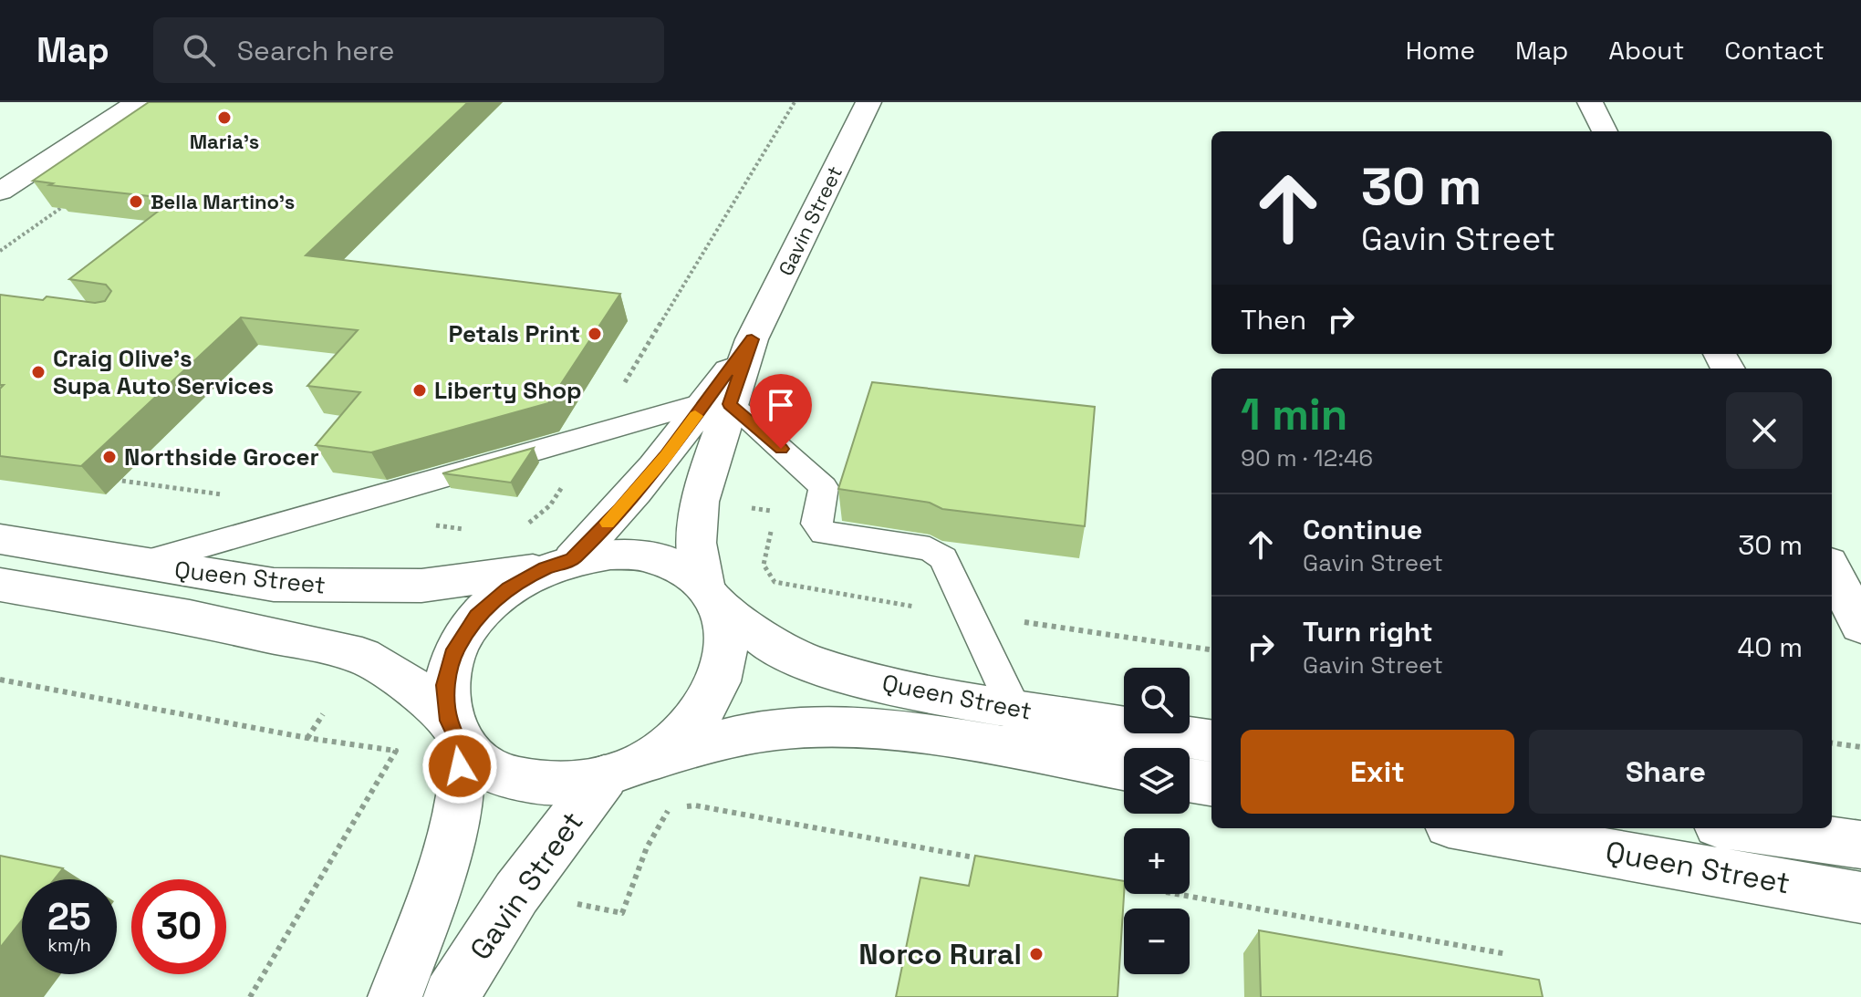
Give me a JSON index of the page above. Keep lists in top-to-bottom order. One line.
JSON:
{"streets":{"main road":["Gavin Street","Queen Street"]},"crossings":[["Gavin Street","Queen Street"]],"places":["Maria's","Bella Martino's","Petals Print","Craig Olive's Supa Auto Services","Liberty Shop","Northside Grocer","Norco Rural"],"page":{"header":"Map","search":"Search here","nav":["Home","Map","About","Contact"],"turn":["30 m","Gavin Street"],"then":"Then","heading":["1 min","90 m · 12:46"],"list":[{"name":"Continue","note":"Gavin Street","value":"30 m"},{"name":"Turn right","note":"Gavin Street","value":"40 m"}],"map_buttons":["+","−"],"buttons":["Exit","Share"],"speed":"25 km/h","limit":"30"}}
